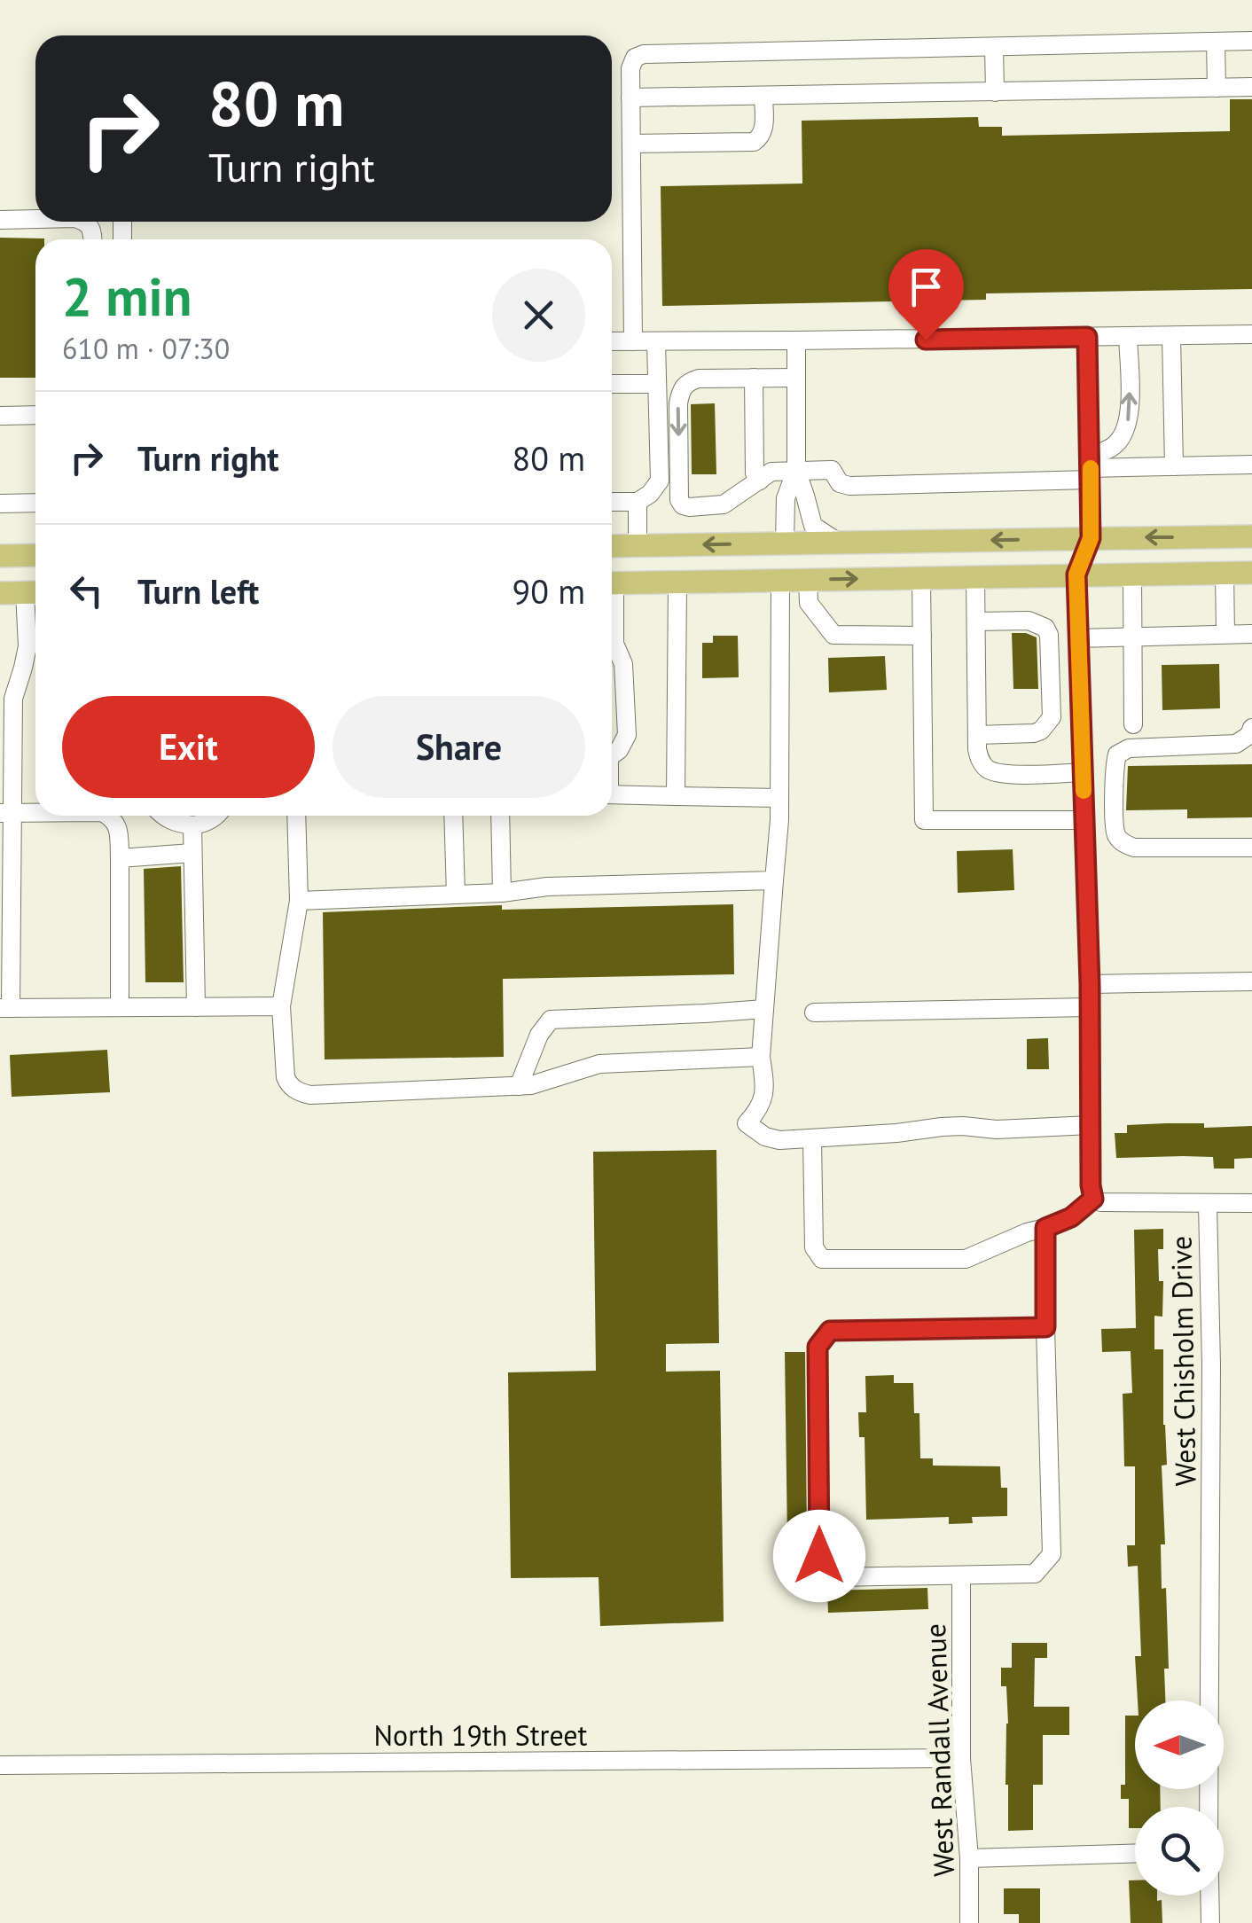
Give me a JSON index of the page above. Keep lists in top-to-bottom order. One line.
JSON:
{"streets":{"street":["West Chisholm Drive","North 19th Street","West Randall Avenue"]},"crossings":[["North 19th Street","West Randall Avenue"]],"north":"left","page":{"turn":["80 m","Turn right"],"heading":["2 min","610 m · 07:30"],"list":[{"name":"Turn right","value":"80 m"},{"name":"Turn left","value":"90 m"}],"buttons":["Exit","Share"]}}
